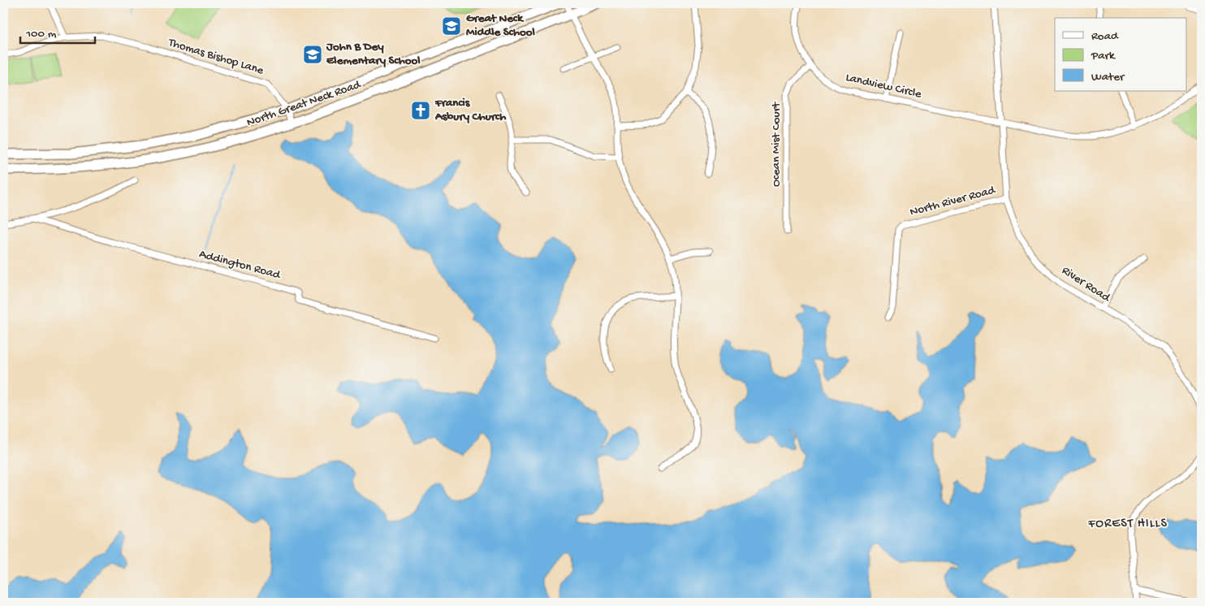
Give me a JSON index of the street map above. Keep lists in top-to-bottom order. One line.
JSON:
{"streets":{"main road":["North Great Neck Road"],"street":["Thomas Bishop Lane","Landview Circle","Ocean Mist Court","North River Road","Addington Road","River Road"]},"crossings":[["Thomas Bishop Lane","North Great Neck Road"],["Landview Circle","Ocean Mist Court"],["Landview Circle","River Road"],["North River Road","River Road"]],"districts":["FOREST HILLS"],"places":{"school or university":["Great Neck Middle School","John B Dey Elementary School"],"church":["Francis Asbury Church"]},"legend":["Road","Park","Water"],"scale_bar":"100 m"}
